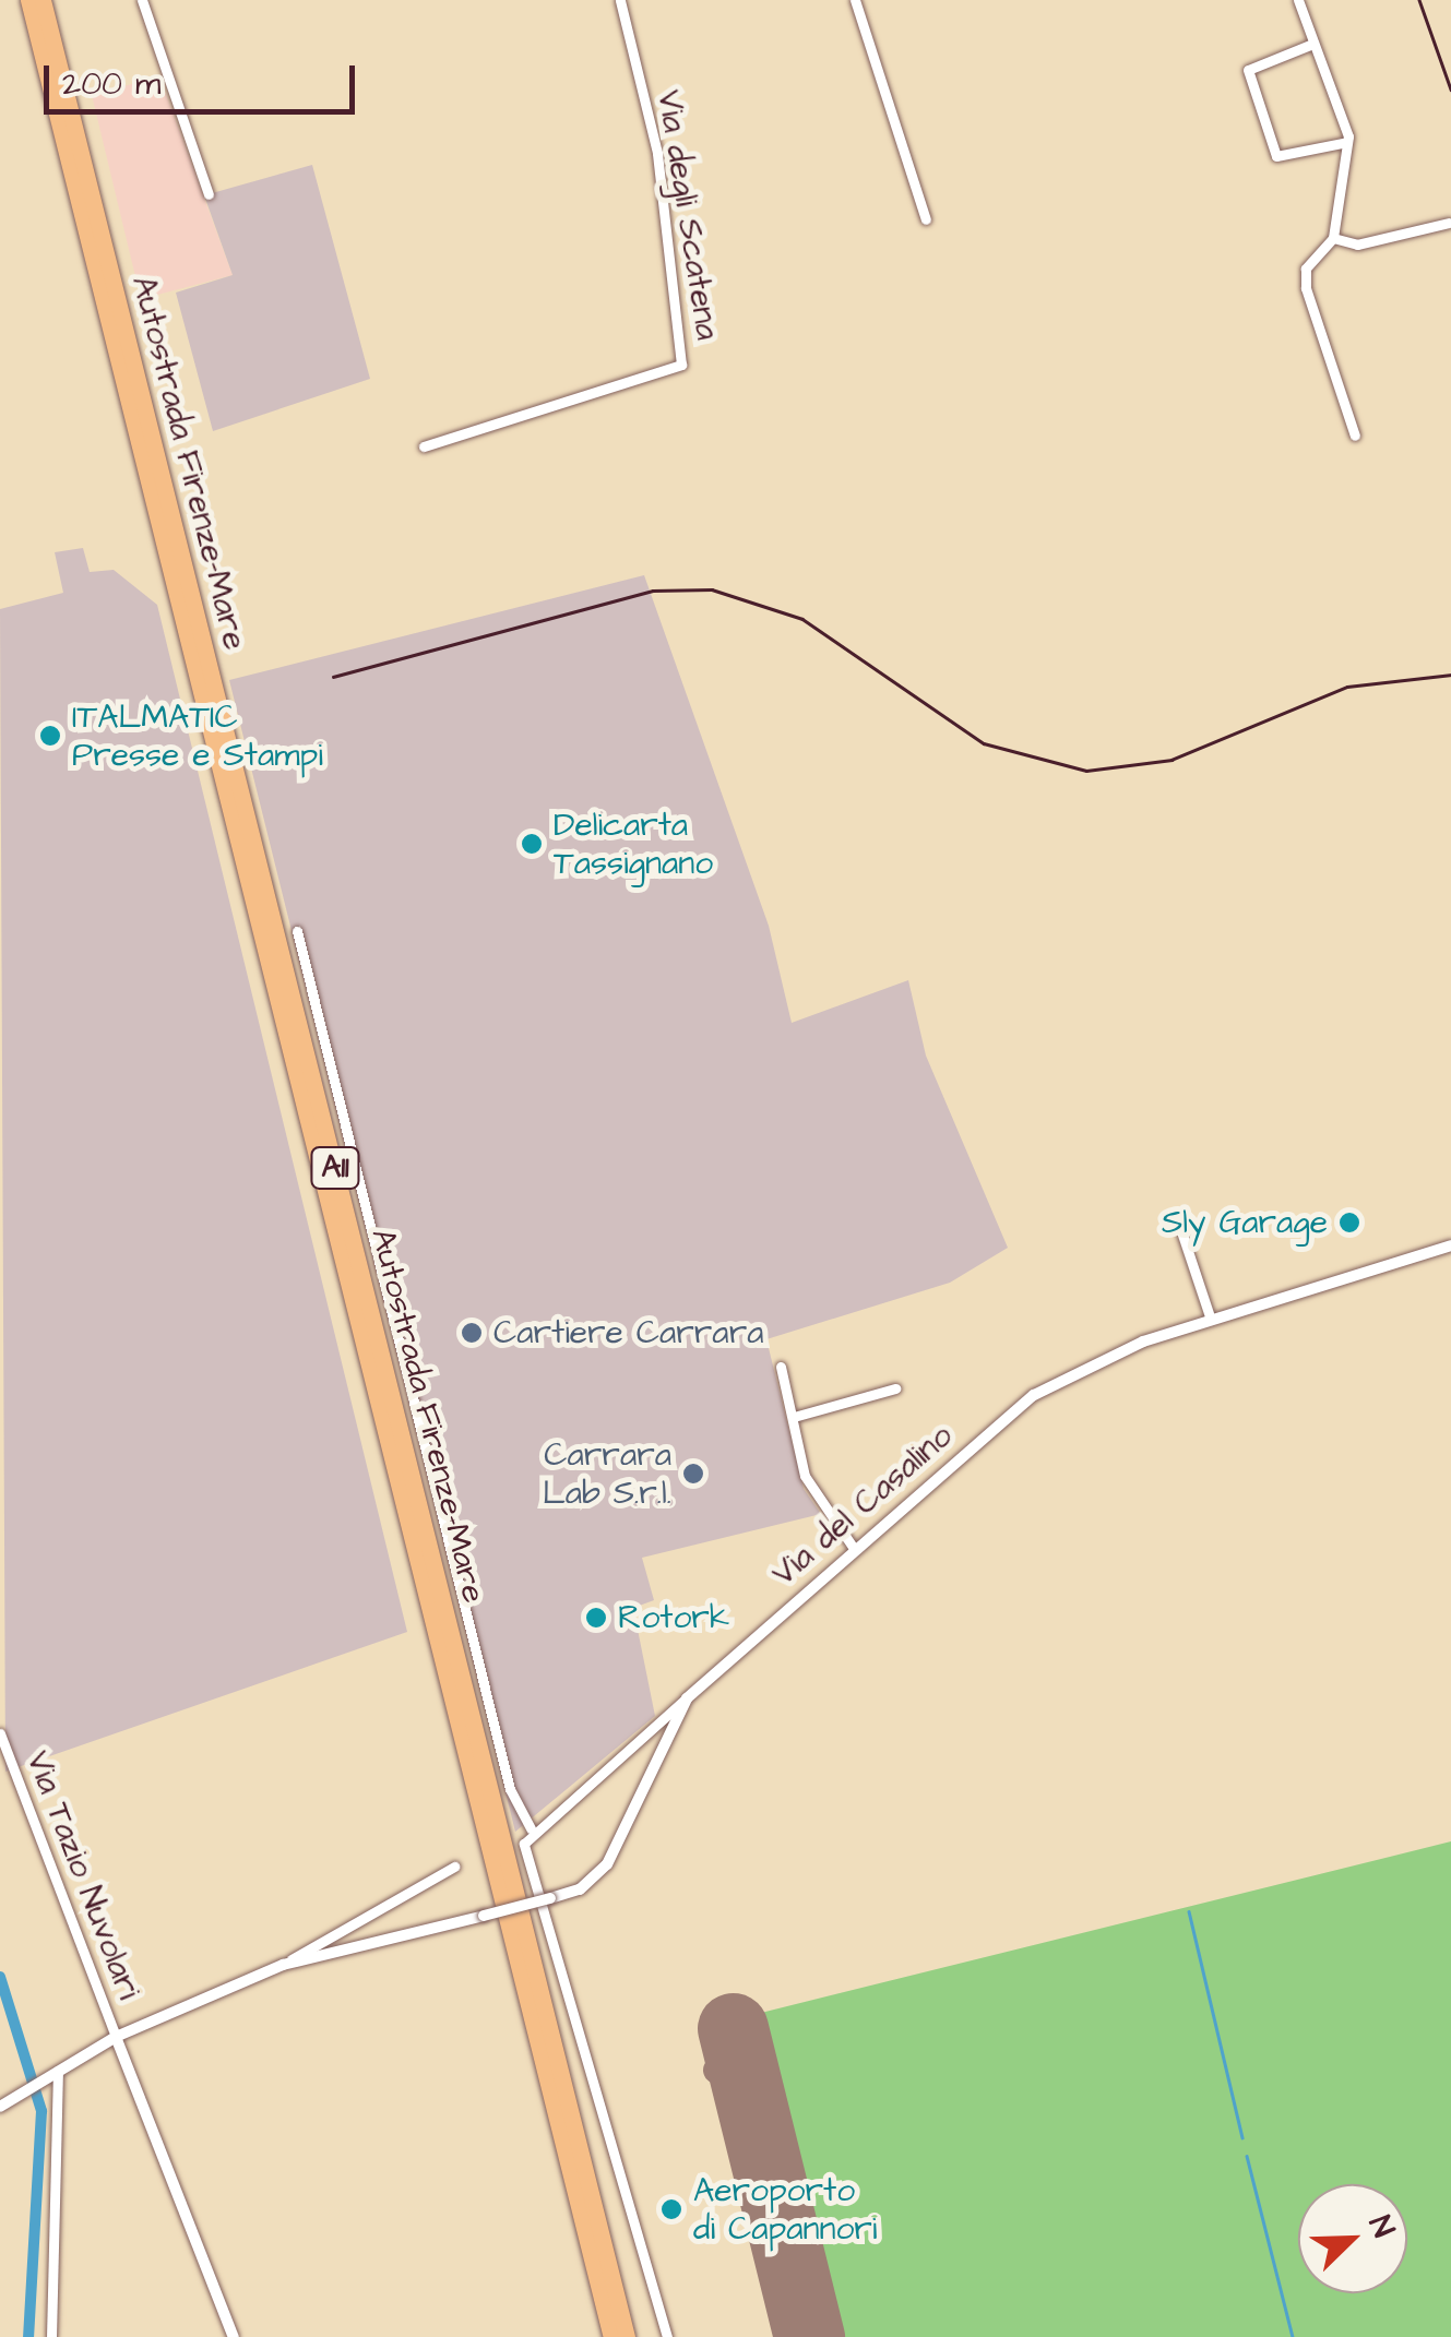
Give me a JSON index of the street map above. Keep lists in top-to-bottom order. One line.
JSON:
{"streets":{"highway":["Autostrada Firenze-Mare","A11"],"street":["Via degli Scatena","Via del Casalino","Via Tazio Nuvolari"]},"crossings":[["Via del Casalino","Via Tazio Nuvolari"]],"places":["ITALMATIC Presse e Stampi","Delicarta Tassignano","Sly Garage","Cartiere Carrara","Carrara Lab S.r.l.","Rotork","Aeroporto di Capannori"],"scale_bar":"200 m","north":"top right"}
